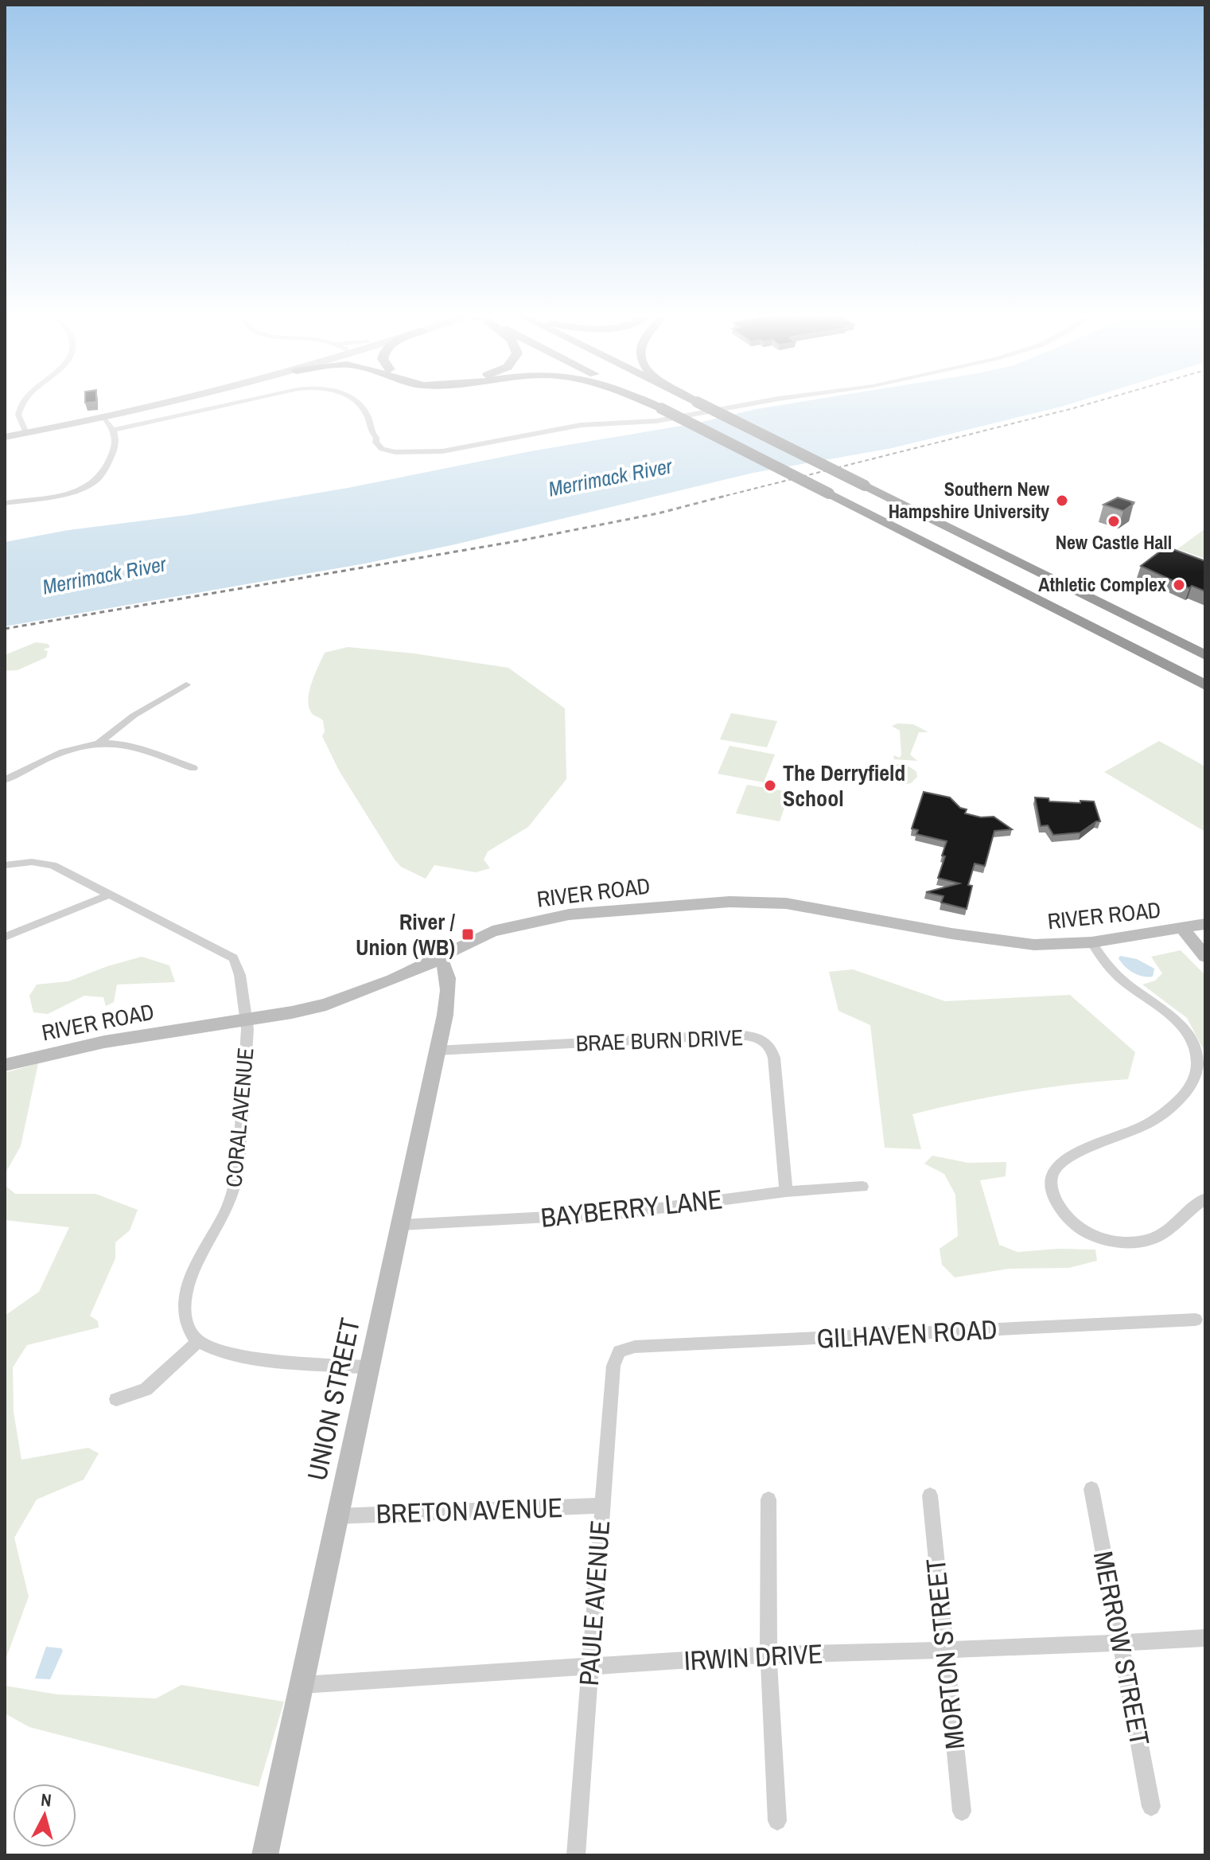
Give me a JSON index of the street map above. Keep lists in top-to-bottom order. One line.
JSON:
{"streets":{"street":["RIVER ROAD","BRAE BURN DRIVE","CORAL AVENUE","BAYBERRY LANE","GILHAVEN ROAD","UNION STREET","BRETON AVENUE","PAULE AVENUE","MERROW STREET","MORTON STREET","IRWIN DRIVE"]},"crossings":[["RIVER ROAD","CORAL AVENUE"],["RIVER ROAD","UNION STREET"],["BRAE BURN DRIVE","BAYBERRY LANE"],["BRAE BURN DRIVE","UNION STREET"],["BAYBERRY LANE","UNION STREET"],["GILHAVEN ROAD","PAULE AVENUE"],["UNION STREET","BRETON AVENUE"],["UNION STREET","IRWIN DRIVE"],["BRETON AVENUE","PAULE AVENUE"],["PAULE AVENUE","IRWIN DRIVE"],["MERROW STREET","IRWIN DRIVE"],["MORTON STREET","IRWIN DRIVE"]],"water":["Merrimack River"],"places":{"other":["Southern New Hampshire University","New Castle Hall","Athletic Complex","The Derryfield School"],"transit":["River / Union (WB)"]},"north":"top"}
